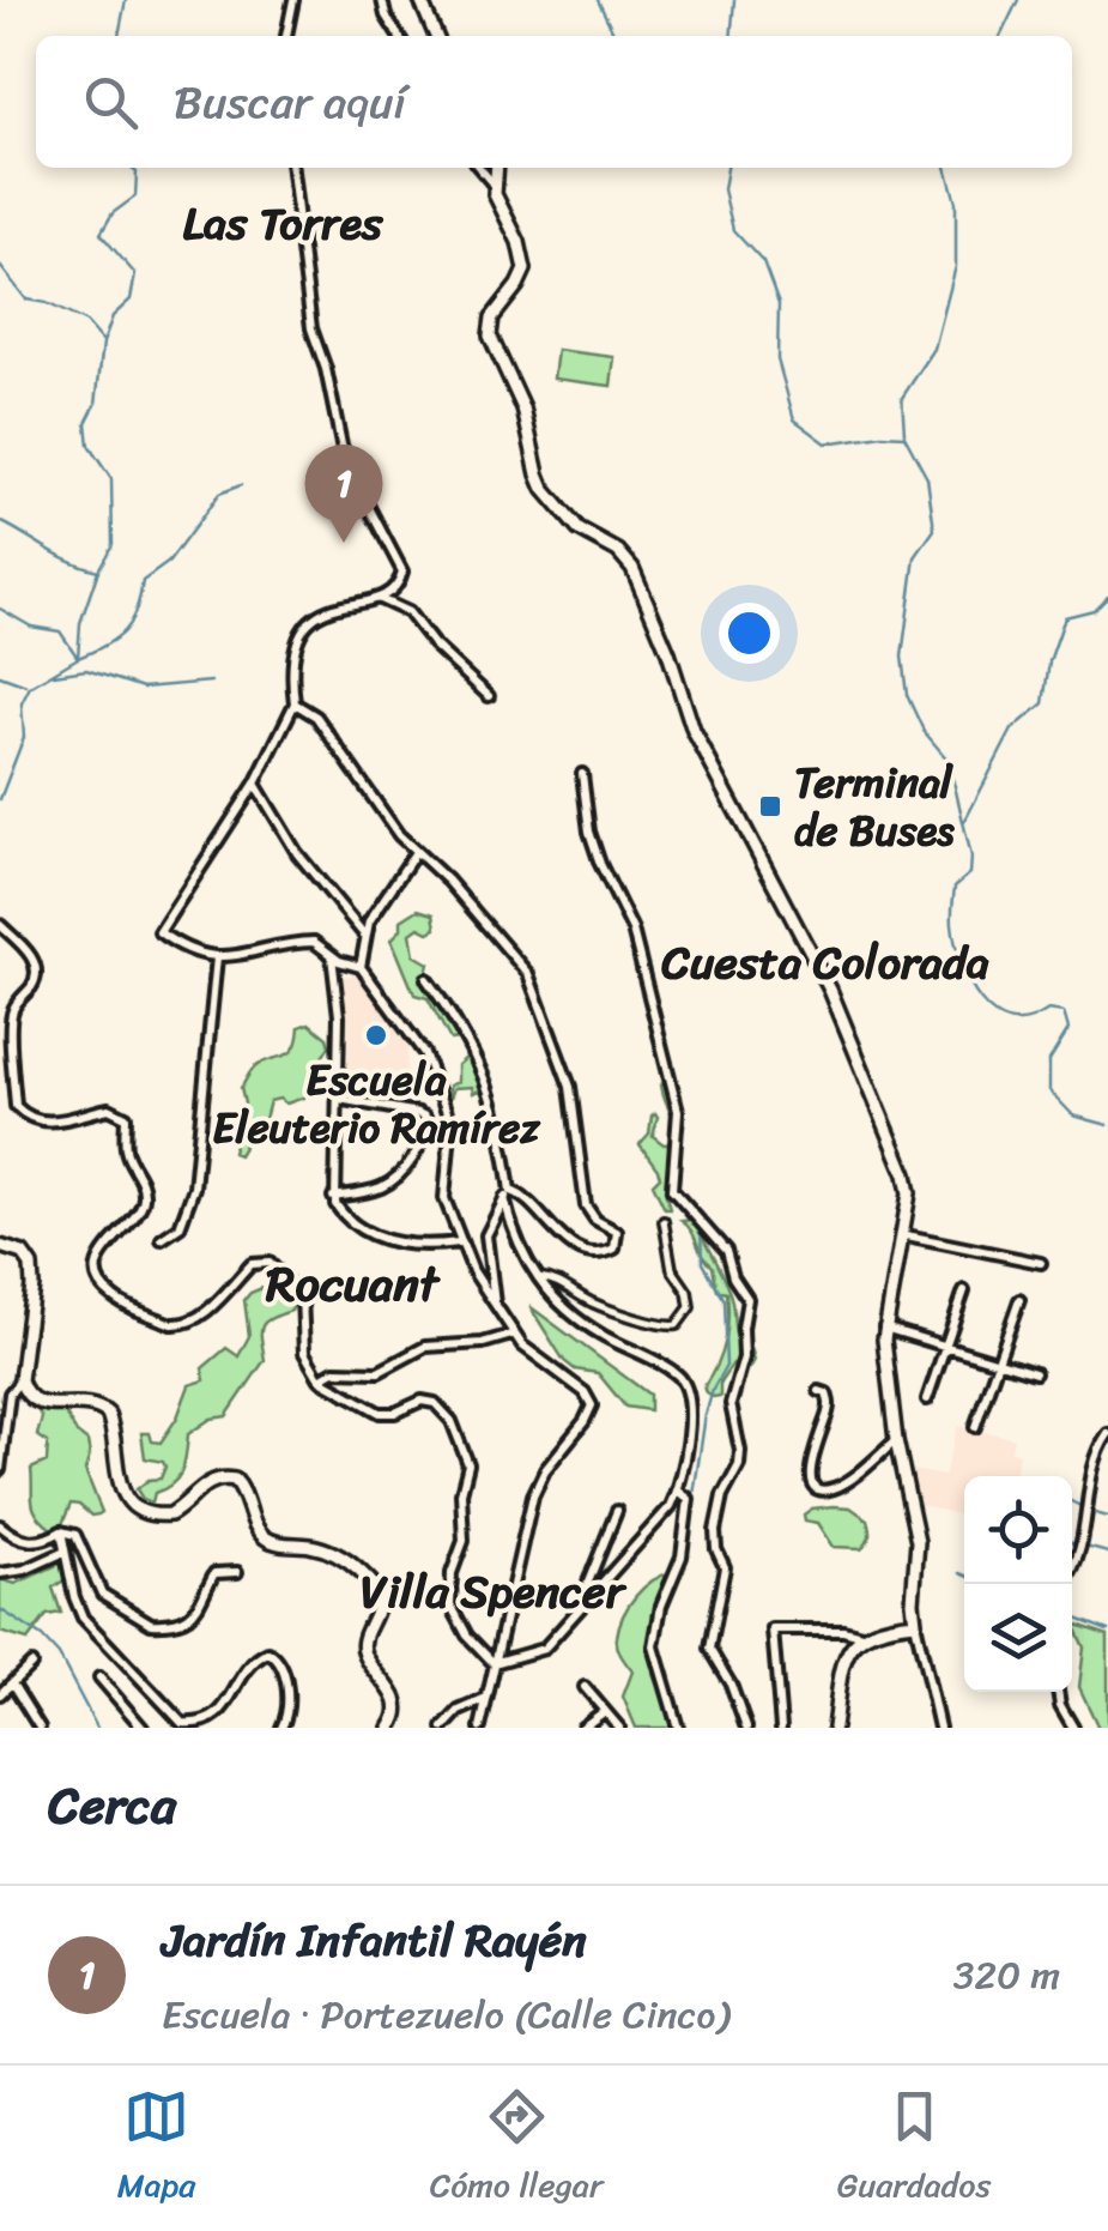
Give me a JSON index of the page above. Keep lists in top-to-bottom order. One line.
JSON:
{"districts":["Las Torres","Cuesta Colorada","Rocuant","Villa Spencer"],"places":{"transit":["Terminal de Buses"],"other":["Escuela Eleuterio Ramírez"]},"page":{"search":"Buscar aquí","pins":"1","heading":"Cerca","list":[{"mark":"1","name":"Jardín Infantil Rayén","note":"Escuela · Portezuelo (Calle Cinco)","value":"320 m"}],"nav":["Mapa","Cómo llegar","Guardados"]}}
